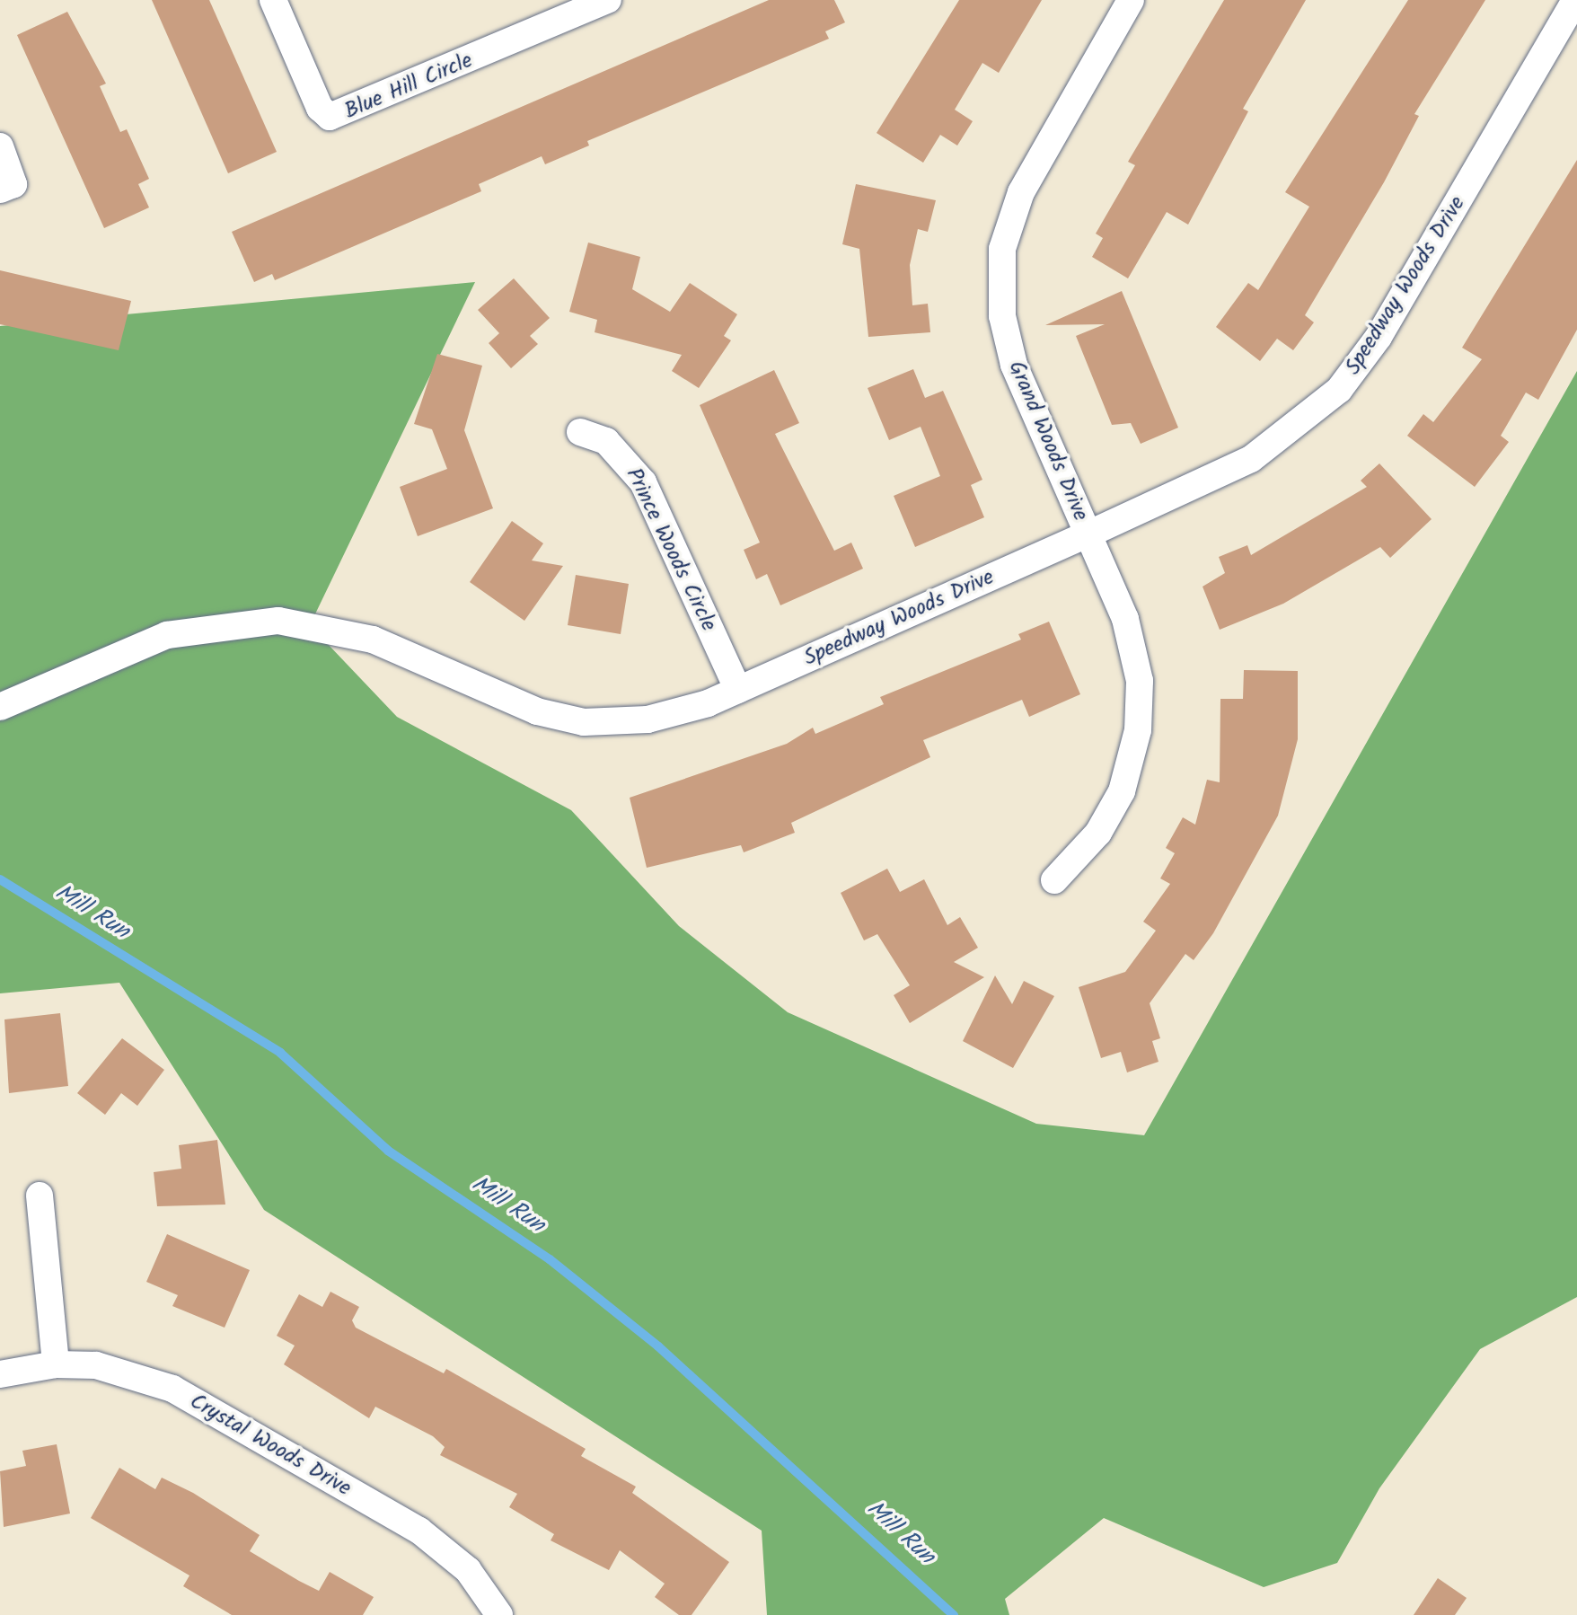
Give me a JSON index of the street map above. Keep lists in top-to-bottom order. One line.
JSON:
{"streets":{"street":["Blue Hill Circle","Speedway Woods Drive","Grand Woods Drive","Prince Woods Circle","Crystal Woods Drive"]},"crossings":[["Speedway Woods Drive","Grand Woods Drive"],["Speedway Woods Drive","Prince Woods Circle"]],"water":["Mill Run"]}
